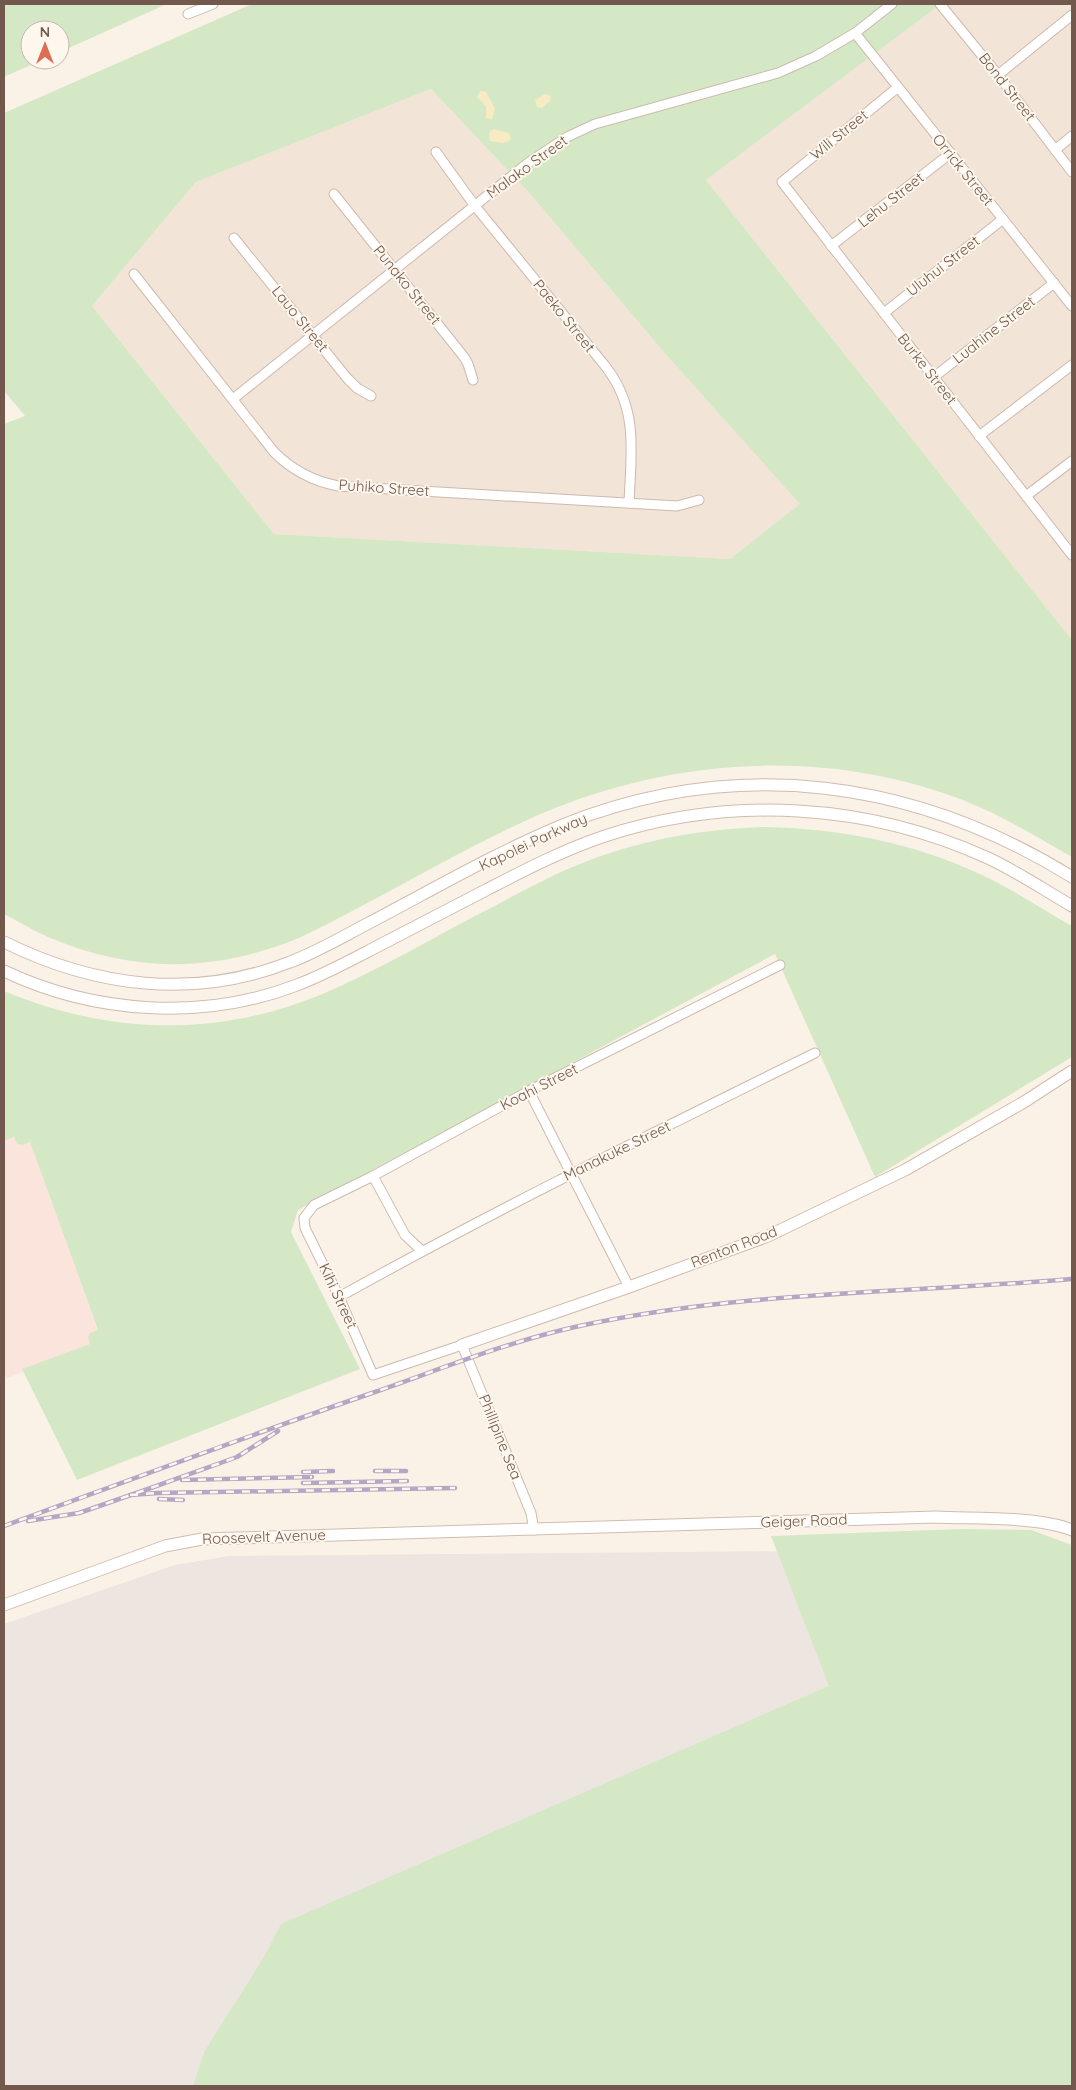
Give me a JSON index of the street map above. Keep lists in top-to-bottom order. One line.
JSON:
{"streets":{"main road":["Kapolei Parkway","Renton Road","Geiger Road","Roosevelt Avenue"],"street":["Bond Street","Wili Street","Malako Street","Orrick Street","Lehu Street","Uluhui Street","Punako Street","Paeko Street","Lauo Street","Luahine Street","Burke Street","Puhiko Street","Koahi Street","Manakuke Street","Kihi Street","Phillipine Sea"]},"crossings":[["Wili Street","Orrick Street"],["Wili Street","Burke Street"],["Malako Street","Orrick Street"],["Malako Street","Punako Street"],["Malako Street","Paeko Street"],["Malako Street","Lauo Street"],["Malako Street","Puhiko Street"],["Orrick Street","Lehu Street"],["Orrick Street","Uluhui Street"],["Orrick Street","Luahine Street"],["Lehu Street","Burke Street"],["Uluhui Street","Burke Street"],["Paeko Street","Puhiko Street"],["Luahine Street","Burke Street"],["Koahi Street","Kihi Street"],["Manakuke Street","Kihi Street"],["Renton Road","Kihi Street"],["Renton Road","Phillipine Sea"],["Phillipine Sea","Geiger Road"],["Phillipine Sea","Roosevelt Avenue"],["Geiger Road","Roosevelt Avenue"]],"north":"top"}
